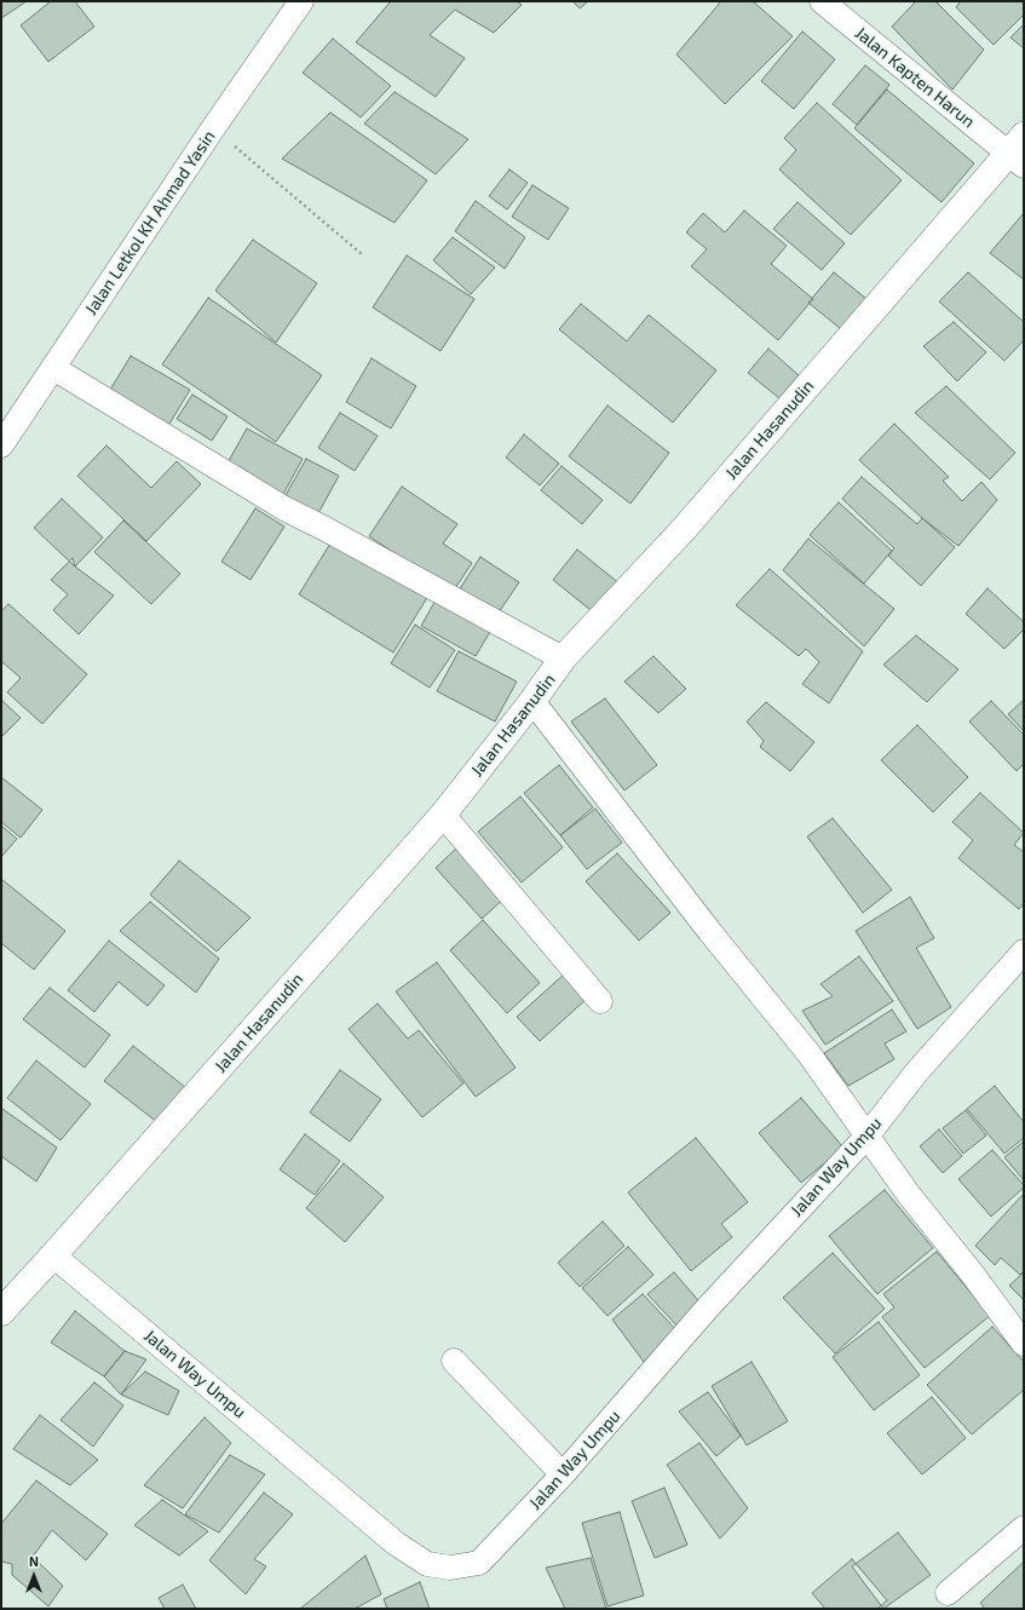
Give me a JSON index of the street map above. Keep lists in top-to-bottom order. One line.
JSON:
{"streets":{"main road":["Jalan Hasanudin"],"street":["Jalan Kapten Harun","Jalan Letkol KH Ahmad Yasin","Jalan Way Umpu"]},"crossings":[["Jalan Kapten Harun","Jalan Hasanudin"],["Jalan Hasanudin","Jalan Way Umpu"]],"north":"top"}
